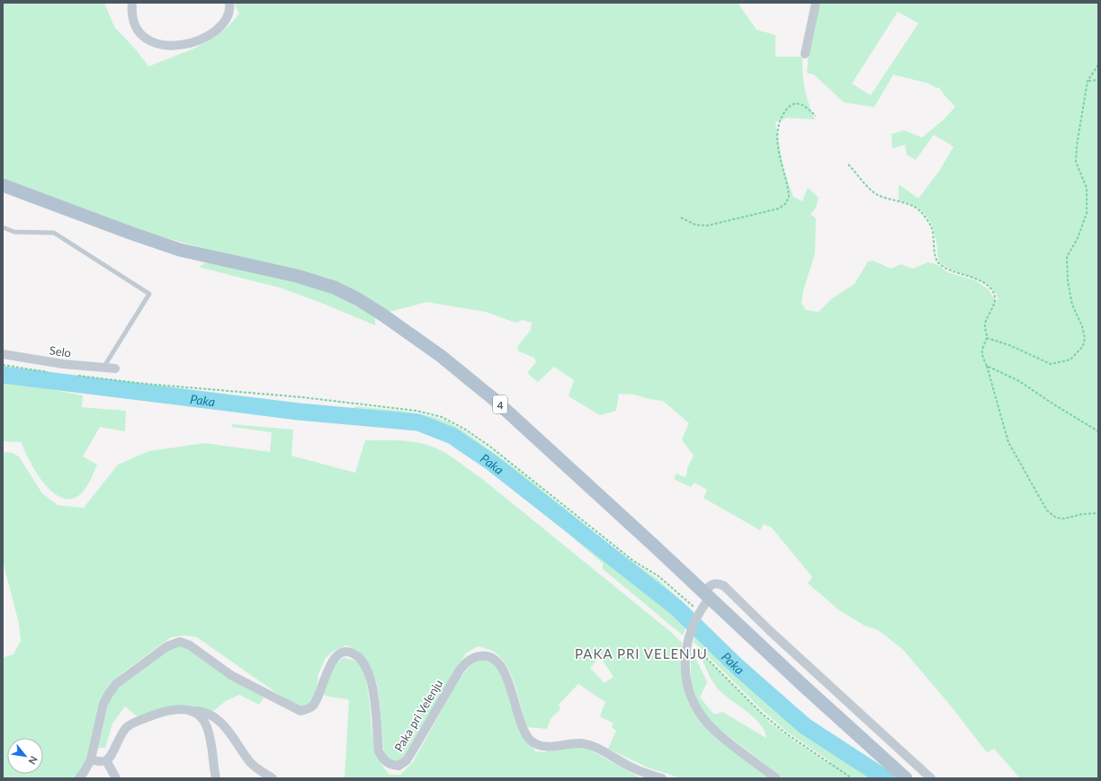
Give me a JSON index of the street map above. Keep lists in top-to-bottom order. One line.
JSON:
{"streets":{"main road":["4"],"street":["Selo","Paka pri Velenju"]},"districts":["PAKA PRI VELENJU"],"water":["Paka"],"north":"bottom right"}
